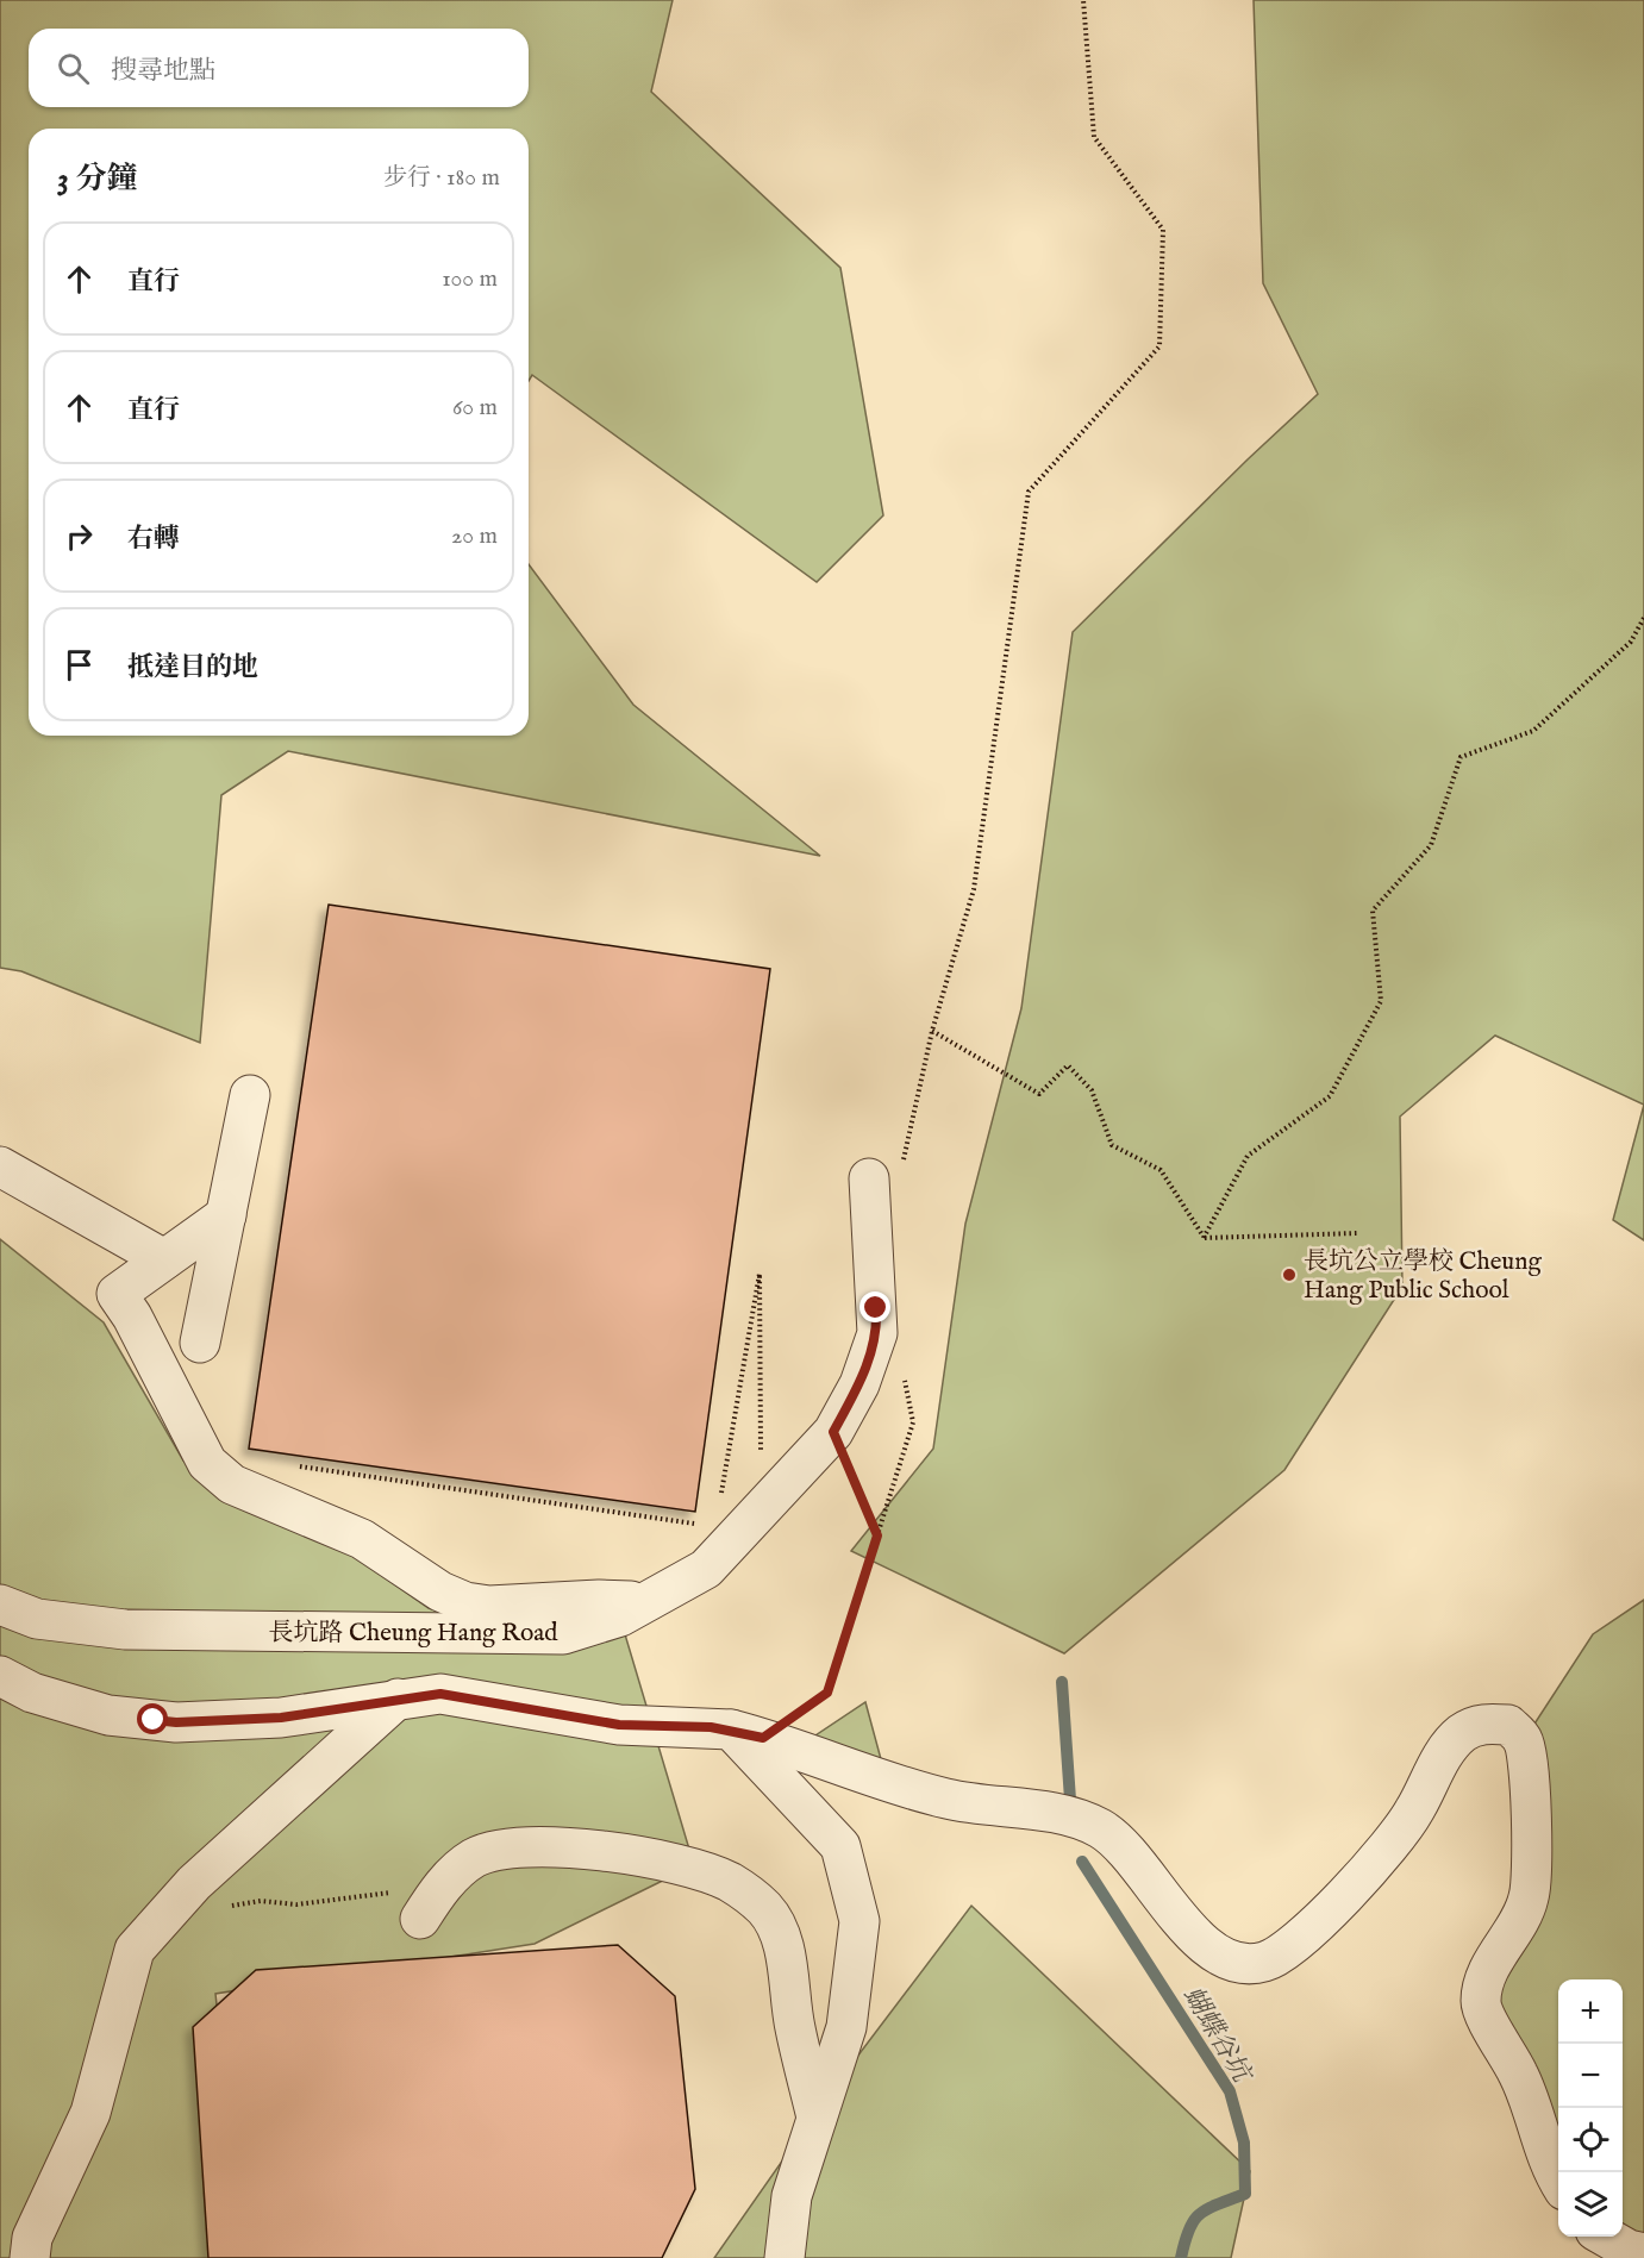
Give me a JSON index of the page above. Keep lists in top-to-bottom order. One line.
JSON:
{"streets":{"street":["長坑路 Cheung Hang Road"]},"water":["蝴蝶谷坑"],"places":["長坑公立學校 Cheung Hang Public School"],"page":{"search":"搜尋地點","heading":["3 分鐘","步行 · 180 m"],"list":[["直行","100 m"],["直行","60 m"],["右轉","20 m"],"抵達目的地"],"map_buttons":["+","−"]}}
